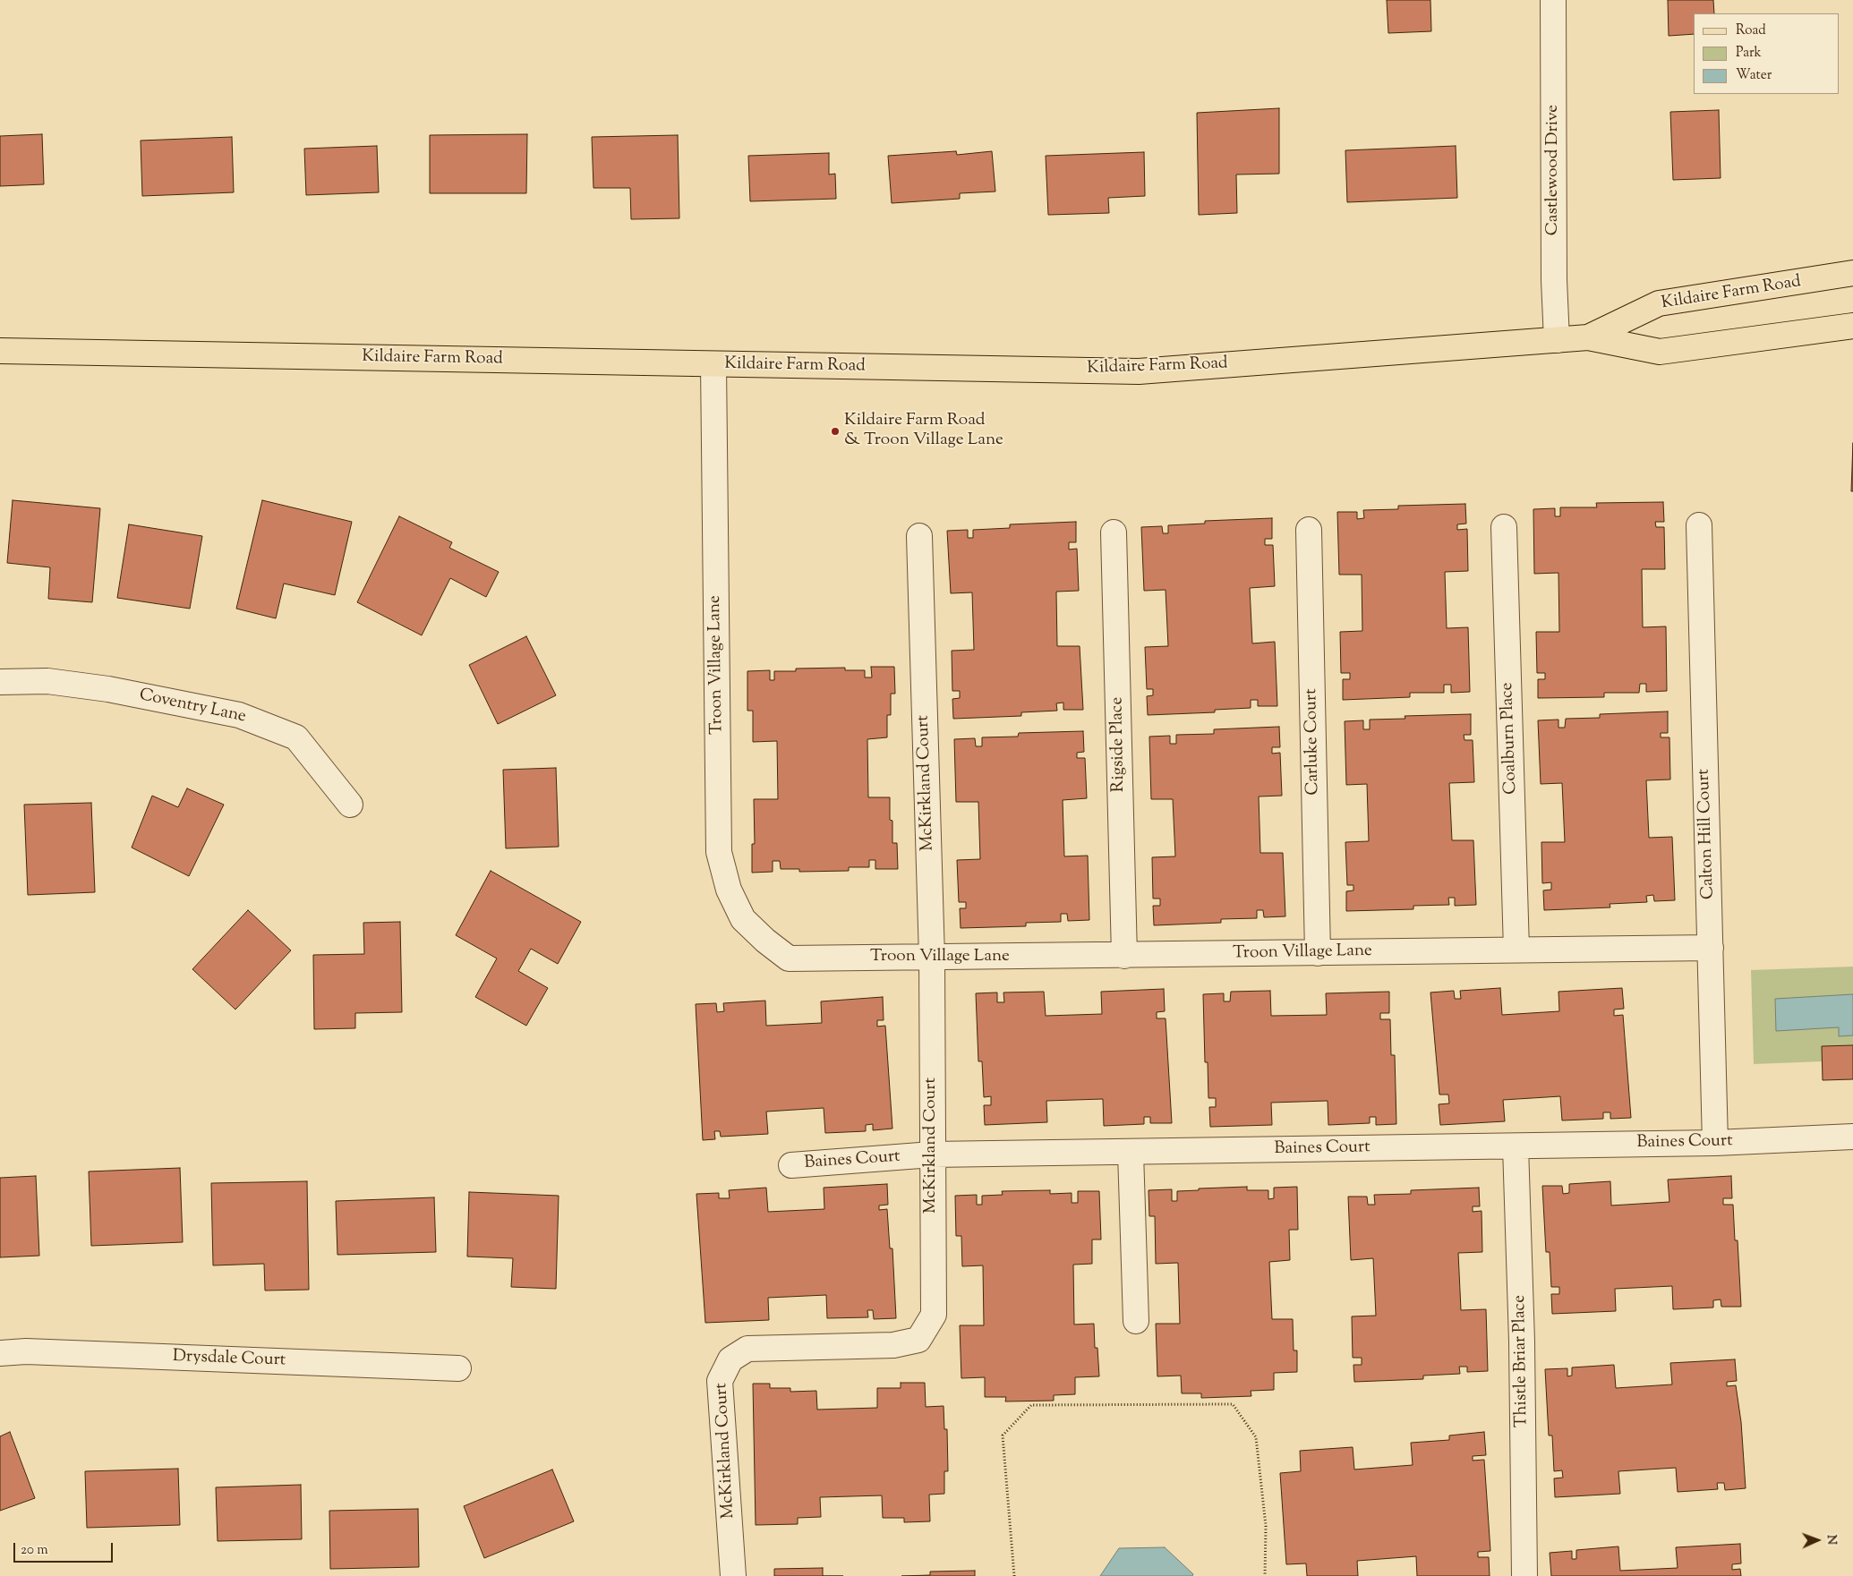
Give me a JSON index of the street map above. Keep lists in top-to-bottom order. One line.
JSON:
{"streets":{"main road":["Kildaire Farm Road"],"street":["Castlewood Drive","Troon Village Lane","Coventry Lane","Coalburn Place","Carluke Court","Rigside Place","McKirkland Court","Calton Hill Court","Baines Court","Drysdale Court","Thistle Briar Place"]},"crossings":[["Castlewood Drive","Kildaire Farm Road"],["Kildaire Farm Road","Troon Village Lane"],["Troon Village Lane","Coalburn Place"],["Troon Village Lane","Carluke Court"],["Troon Village Lane","Rigside Place"],["Troon Village Lane","McKirkland Court"],["Troon Village Lane","Calton Hill Court"],["McKirkland Court","Baines Court"],["Calton Hill Court","Baines Court"],["Baines Court","Thistle Briar Place"]],"places":["Kildaire Farm Road & Troon Village Lane"],"legend":["Road","Park","Water"],"scale_bar":"20 m","north":"right"}
